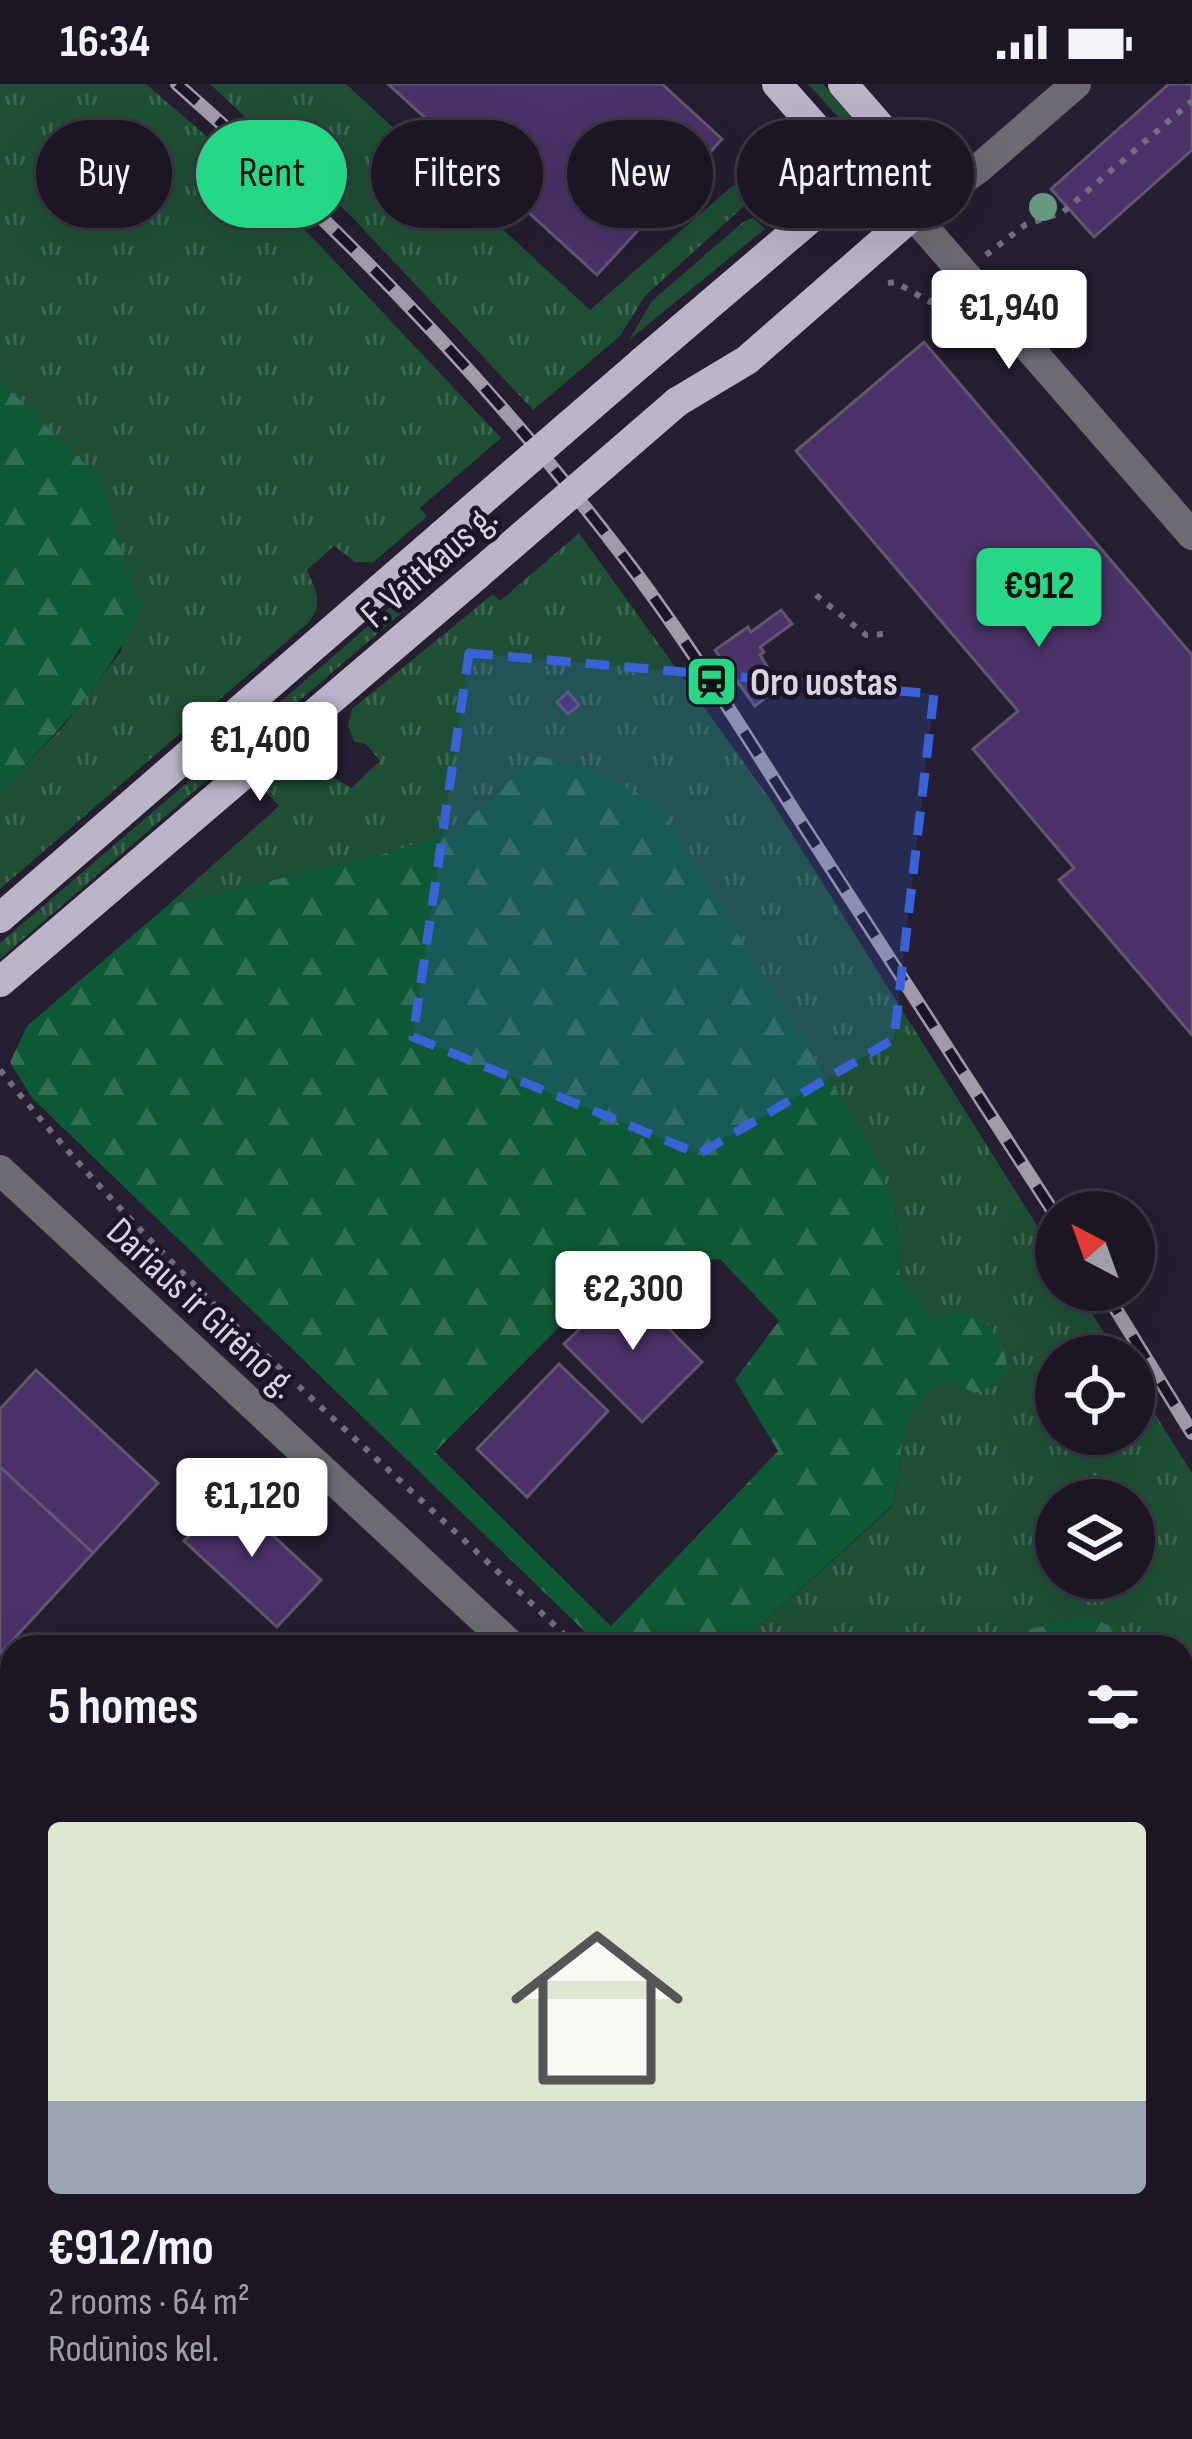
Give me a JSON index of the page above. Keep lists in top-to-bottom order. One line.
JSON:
{"streets":{"main road":["F. Vaitkaus g."],"street":["Dariaus ir Girėno g."]},"places":{"station":["Oro uostas"]},"north":"top left","page":{"status":"16:34","chip":["Buy","Rent","Filters","New","Apartment"],"price":["€1,940","€912","€1,400","€2,300","€1,120"],"heading":"5 homes","list":[{"name":"€912/mo","note":"2 rooms · 64 m² · Rodūnios kel."}]}}
